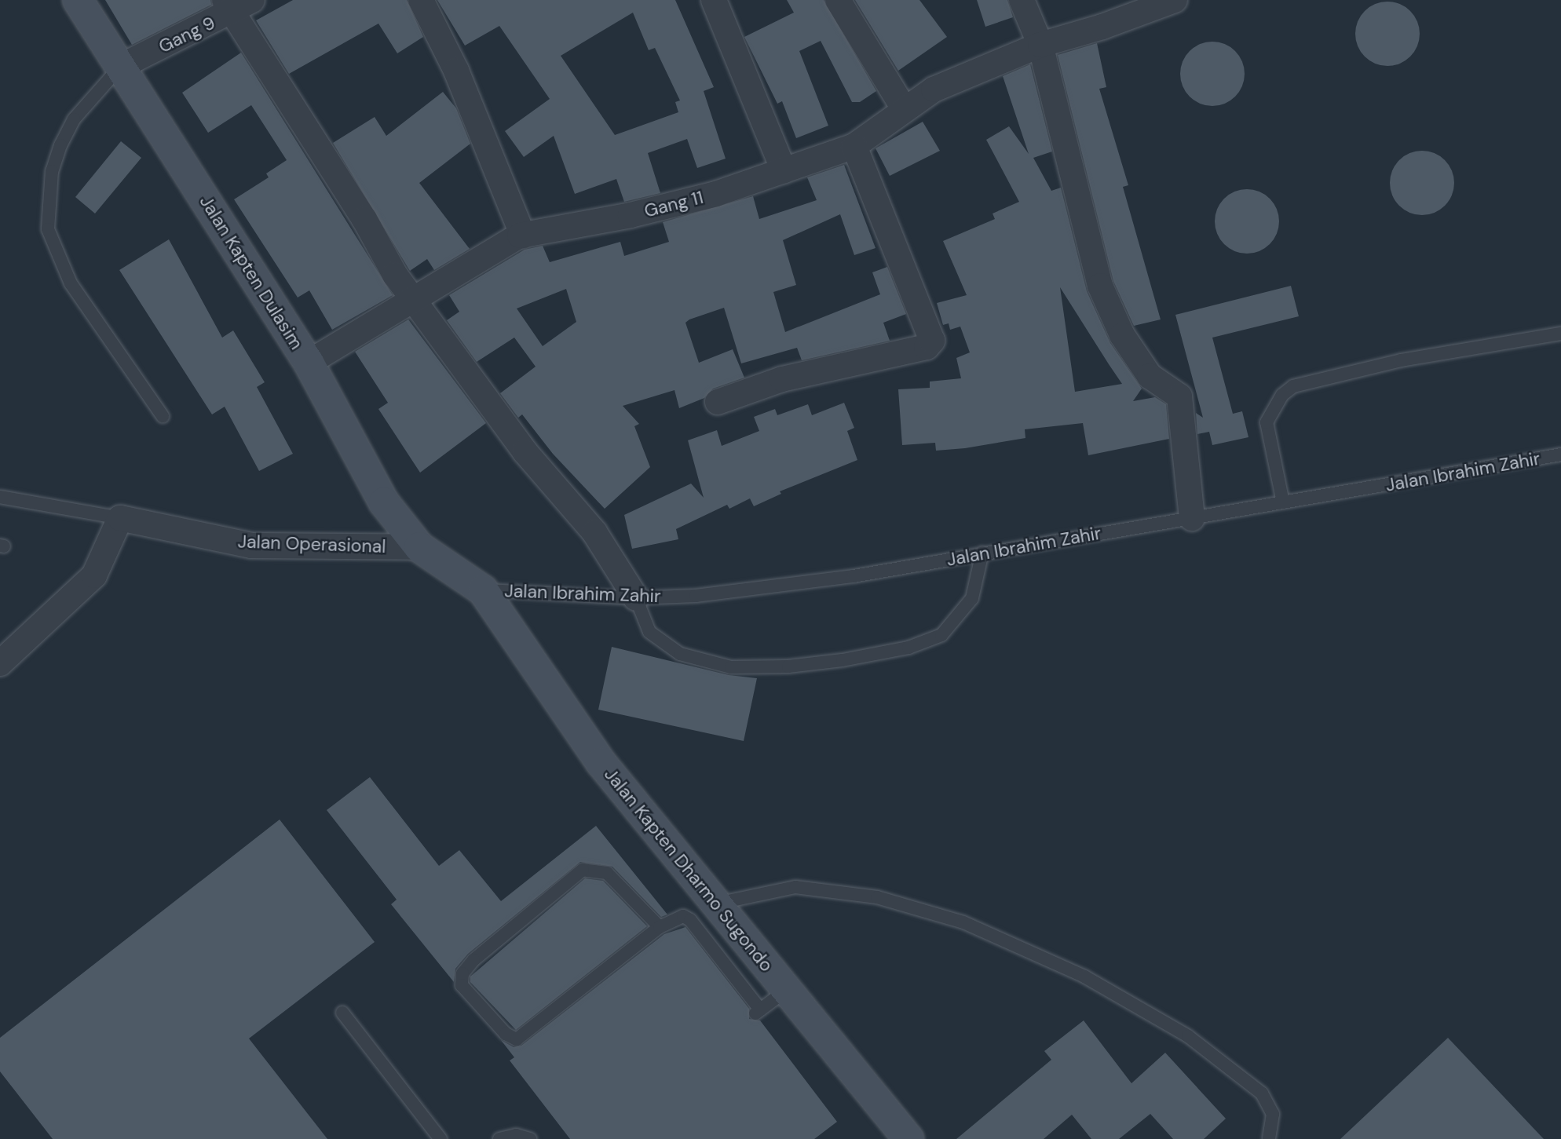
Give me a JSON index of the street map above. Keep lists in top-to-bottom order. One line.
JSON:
{"streets":{"main road":["Jalan Kapten Dulasim","Jalan Kapten Dharmo Sugondo"],"street":["Gang 9","Gang 11","Jalan Operasional"],"lane":["Jalan Ibrahim Zahir"]},"crossings":[["Gang 9","Jalan Kapten Dulasim"],["Gang 11","Jalan Kapten Dulasim"],["Jalan Kapten Dulasim","Jalan Operasional"],["Jalan Ibrahim Zahir","Jalan Kapten Dharmo Sugondo"]]}
